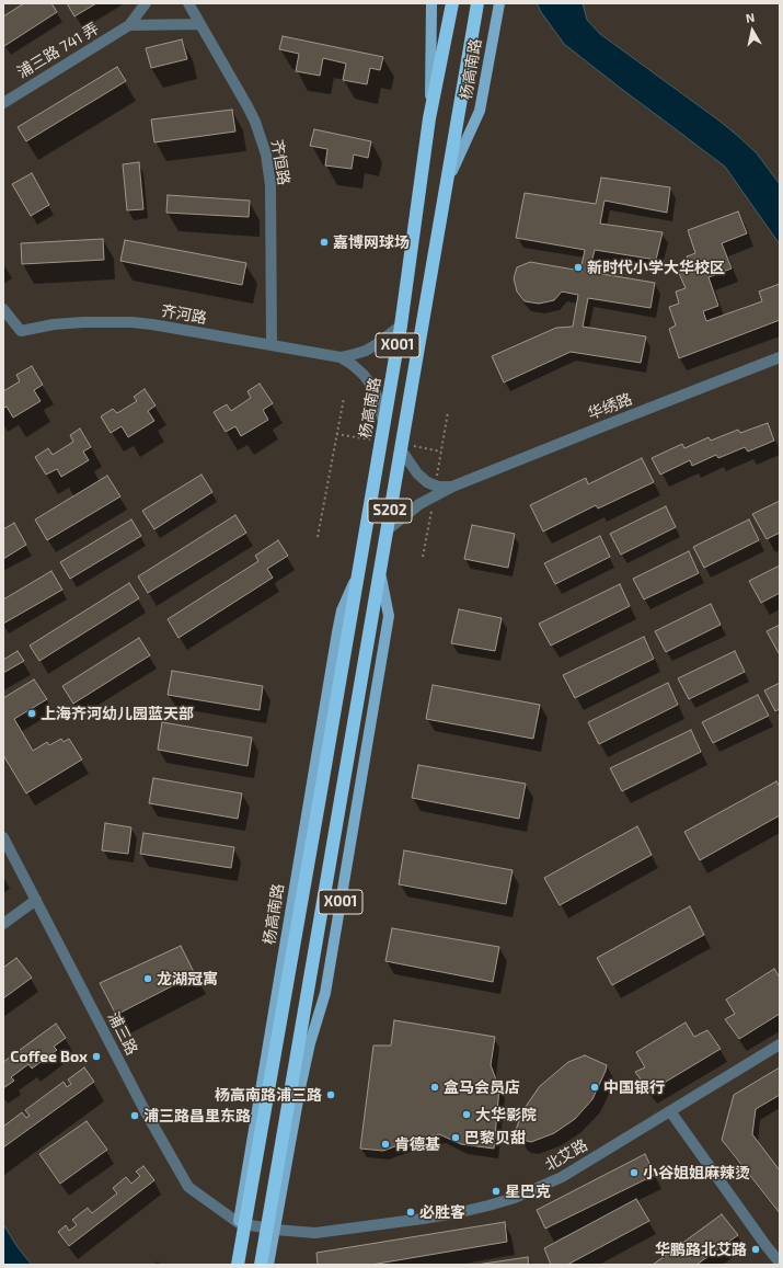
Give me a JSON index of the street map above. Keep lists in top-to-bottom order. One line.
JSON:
{"streets":{"highway":["杨高南路","X001","S202"],"street":["浦三路 741 弄","齐恒路","齐河路","华绣路","浦三路","北艾路"]},"crossings":[["杨高南路","齐河路"],["杨高南路","华绣路"],["杨高南路","浦三路"],["杨高南路","北艾路"],["齐恒路","齐河路"],["浦三路","北艾路"]],"places":["嘉博网球场","新时代小学大华校区","上海齐河幼儿园蓝天部","龙湖冠寓","Coffee Box","盒马会员店","中国银行","杨高南路浦三路","大华影院","浦三路昌里东路","巴黎贝甜","肯德基","小谷姐姐麻辣烫","星巴克","必胜客","华鹏路北艾路"],"north":"top"}
